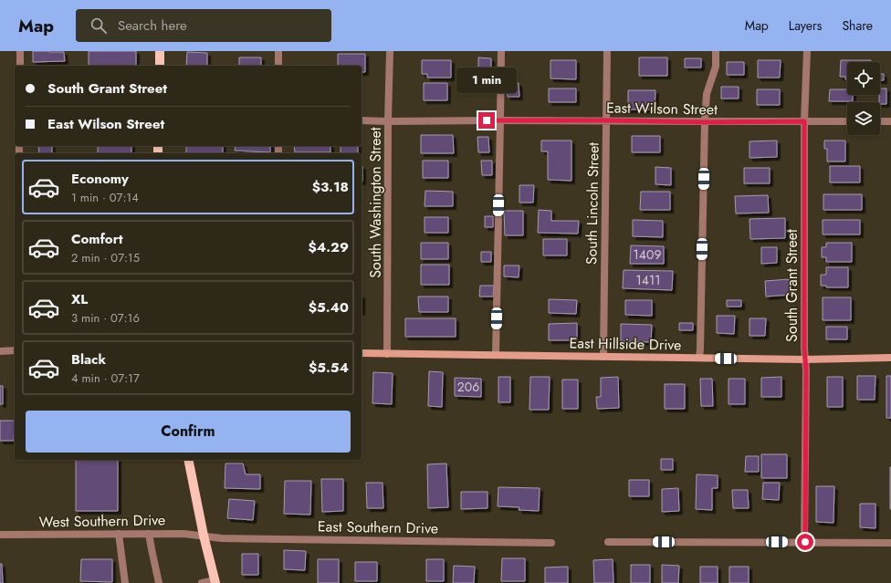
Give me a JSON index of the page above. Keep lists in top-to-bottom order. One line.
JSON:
{"streets":{"main road":["East Hillside Drive"],"street":["East Wilson Street","South Washington Street","South Lincoln Street","South Grant Street","West Southern Drive","East Southern Drive"]},"crossings":[["East Wilson Street","South Washington Street"],["East Wilson Street","South Lincoln Street"],["East Wilson Street","South Grant Street"],["South Washington Street","East Hillside Drive"],["South Lincoln Street","East Hillside Drive"],["South Grant Street","East Hillside Drive"],["West Southern Drive","East Southern Drive"]],"house_numbers":["1409","1411","206"],"page":{"header":"Map","search":"Search here","nav":["Map","Layers","Share"],"banner":["South Grant Street","East Wilson Street"],"bubble":"1 min","list":[{"name":"Economy","note":"1 min · 07:14","value":"$3.18"},{"name":"Comfort","note":"2 min · 07:15","value":"$4.29"},{"name":"XL","note":"3 min · 07:16","value":"$5.40"},{"name":"Black","note":"4 min · 07:17","value":"$5.54"}],"buttons":"Confirm"}}
